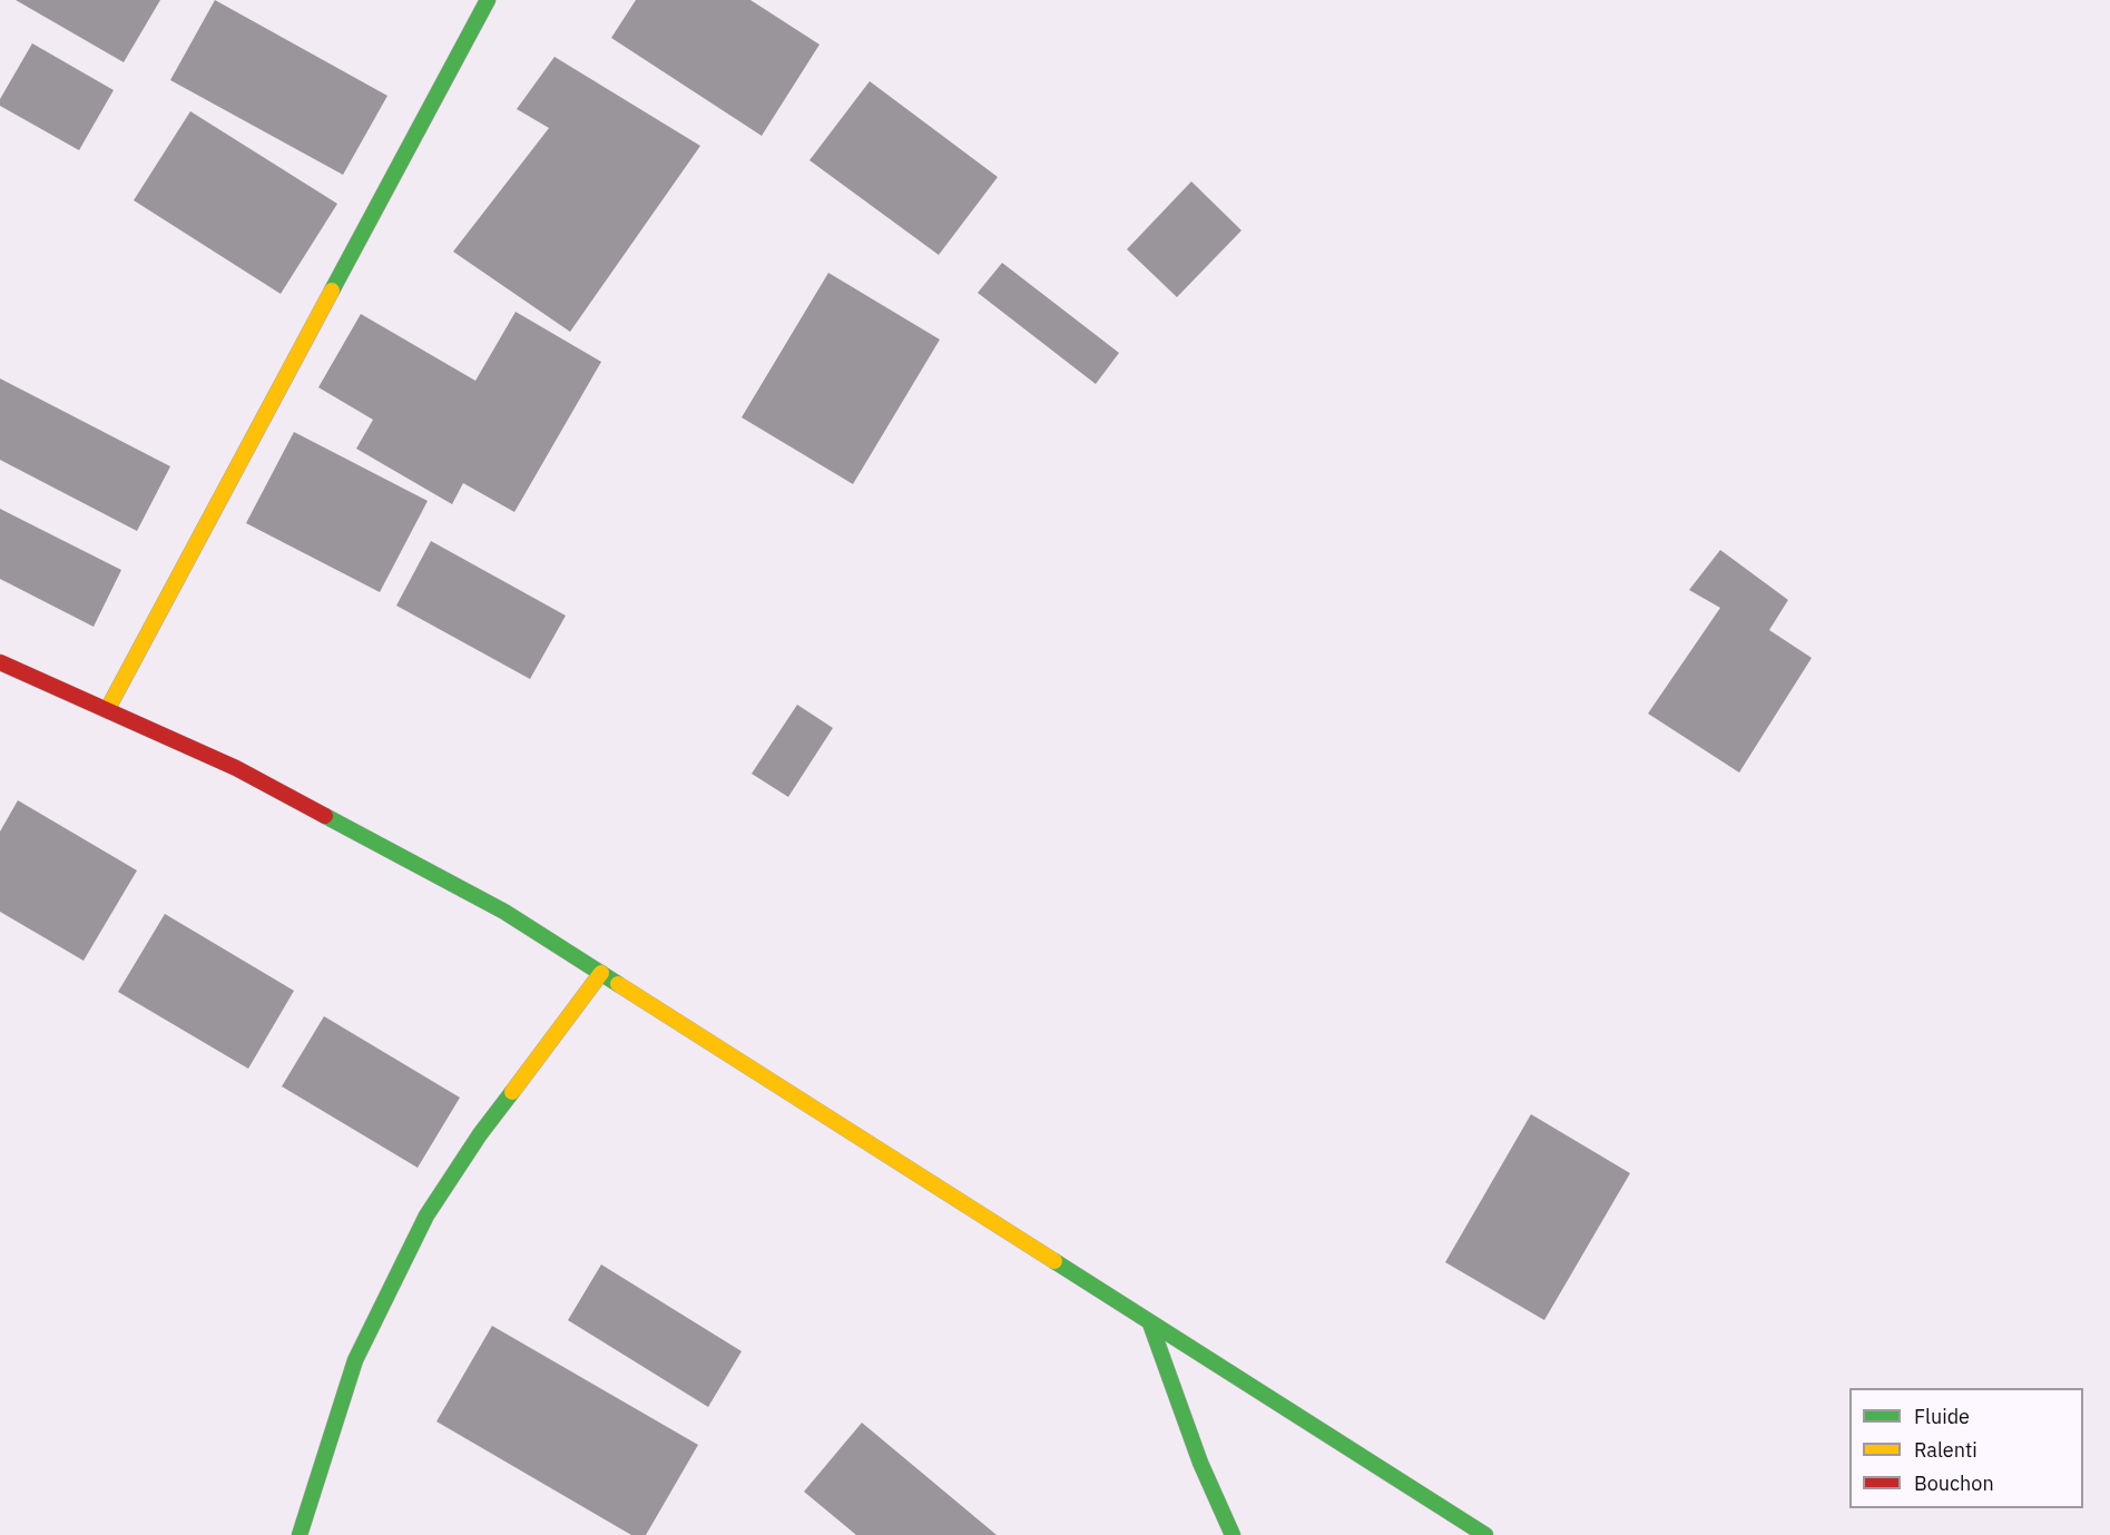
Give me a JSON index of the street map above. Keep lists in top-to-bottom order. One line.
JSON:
{"legend":["Fluide","Ralenti","Bouchon"]}
